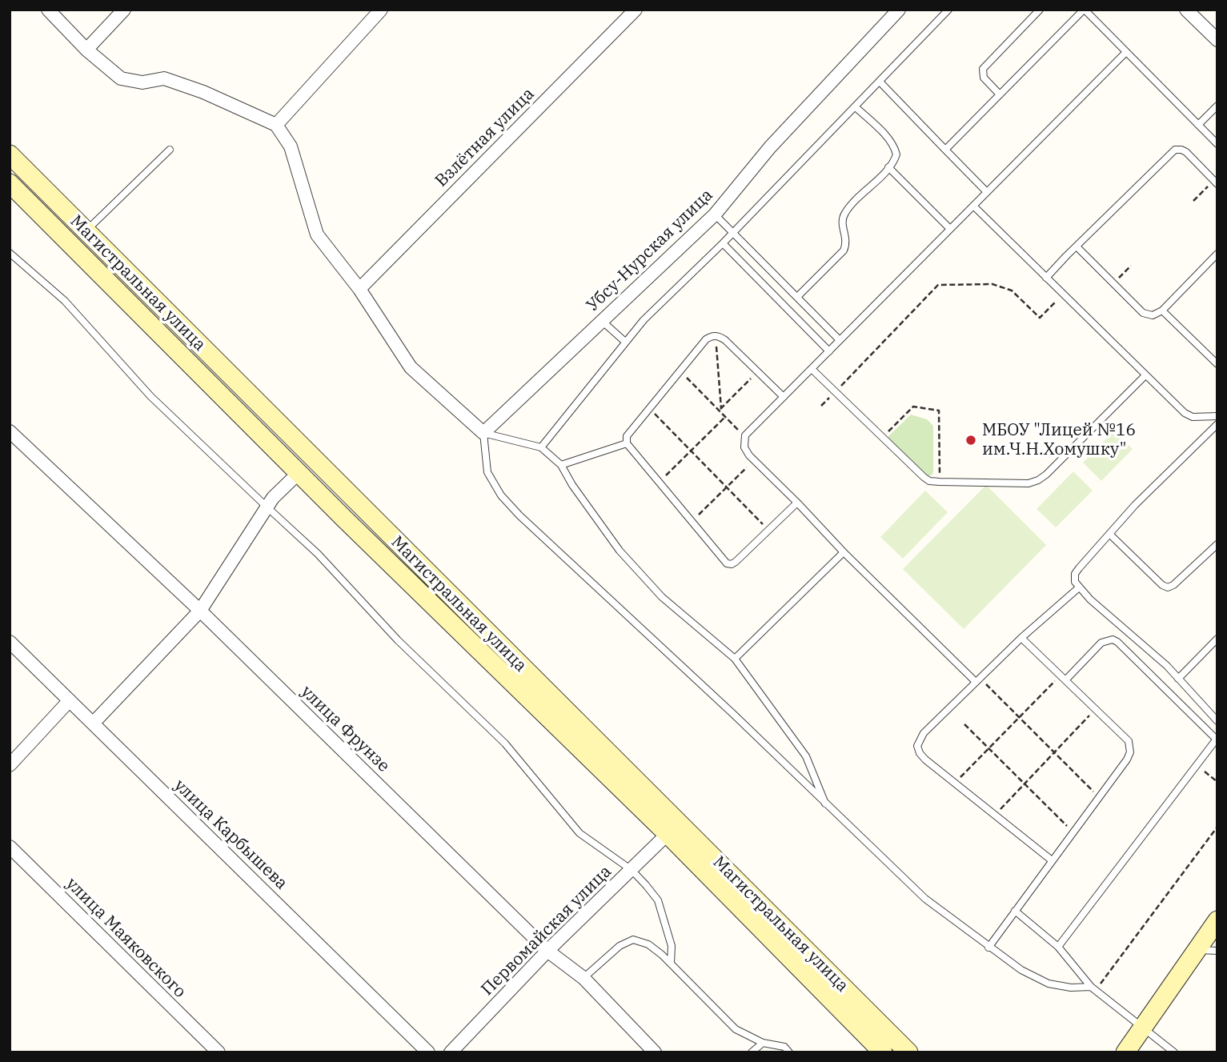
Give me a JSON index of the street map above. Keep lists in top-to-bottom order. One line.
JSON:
{"streets":{"main road":["Магистральная улица"],"street":["Взлётная улица","Убсу-Нурская улица","улица Фрунзе","улица Карбышева","Первомайская улица","улица Маяковского"]},"crossings":[["Магистральная улица","Первомайская улица"],["улица Фрунзе","Первомайская улица"]],"places":["МБОУ \"Лицей №16 им.Ч.Н.Хомушку\""]}
